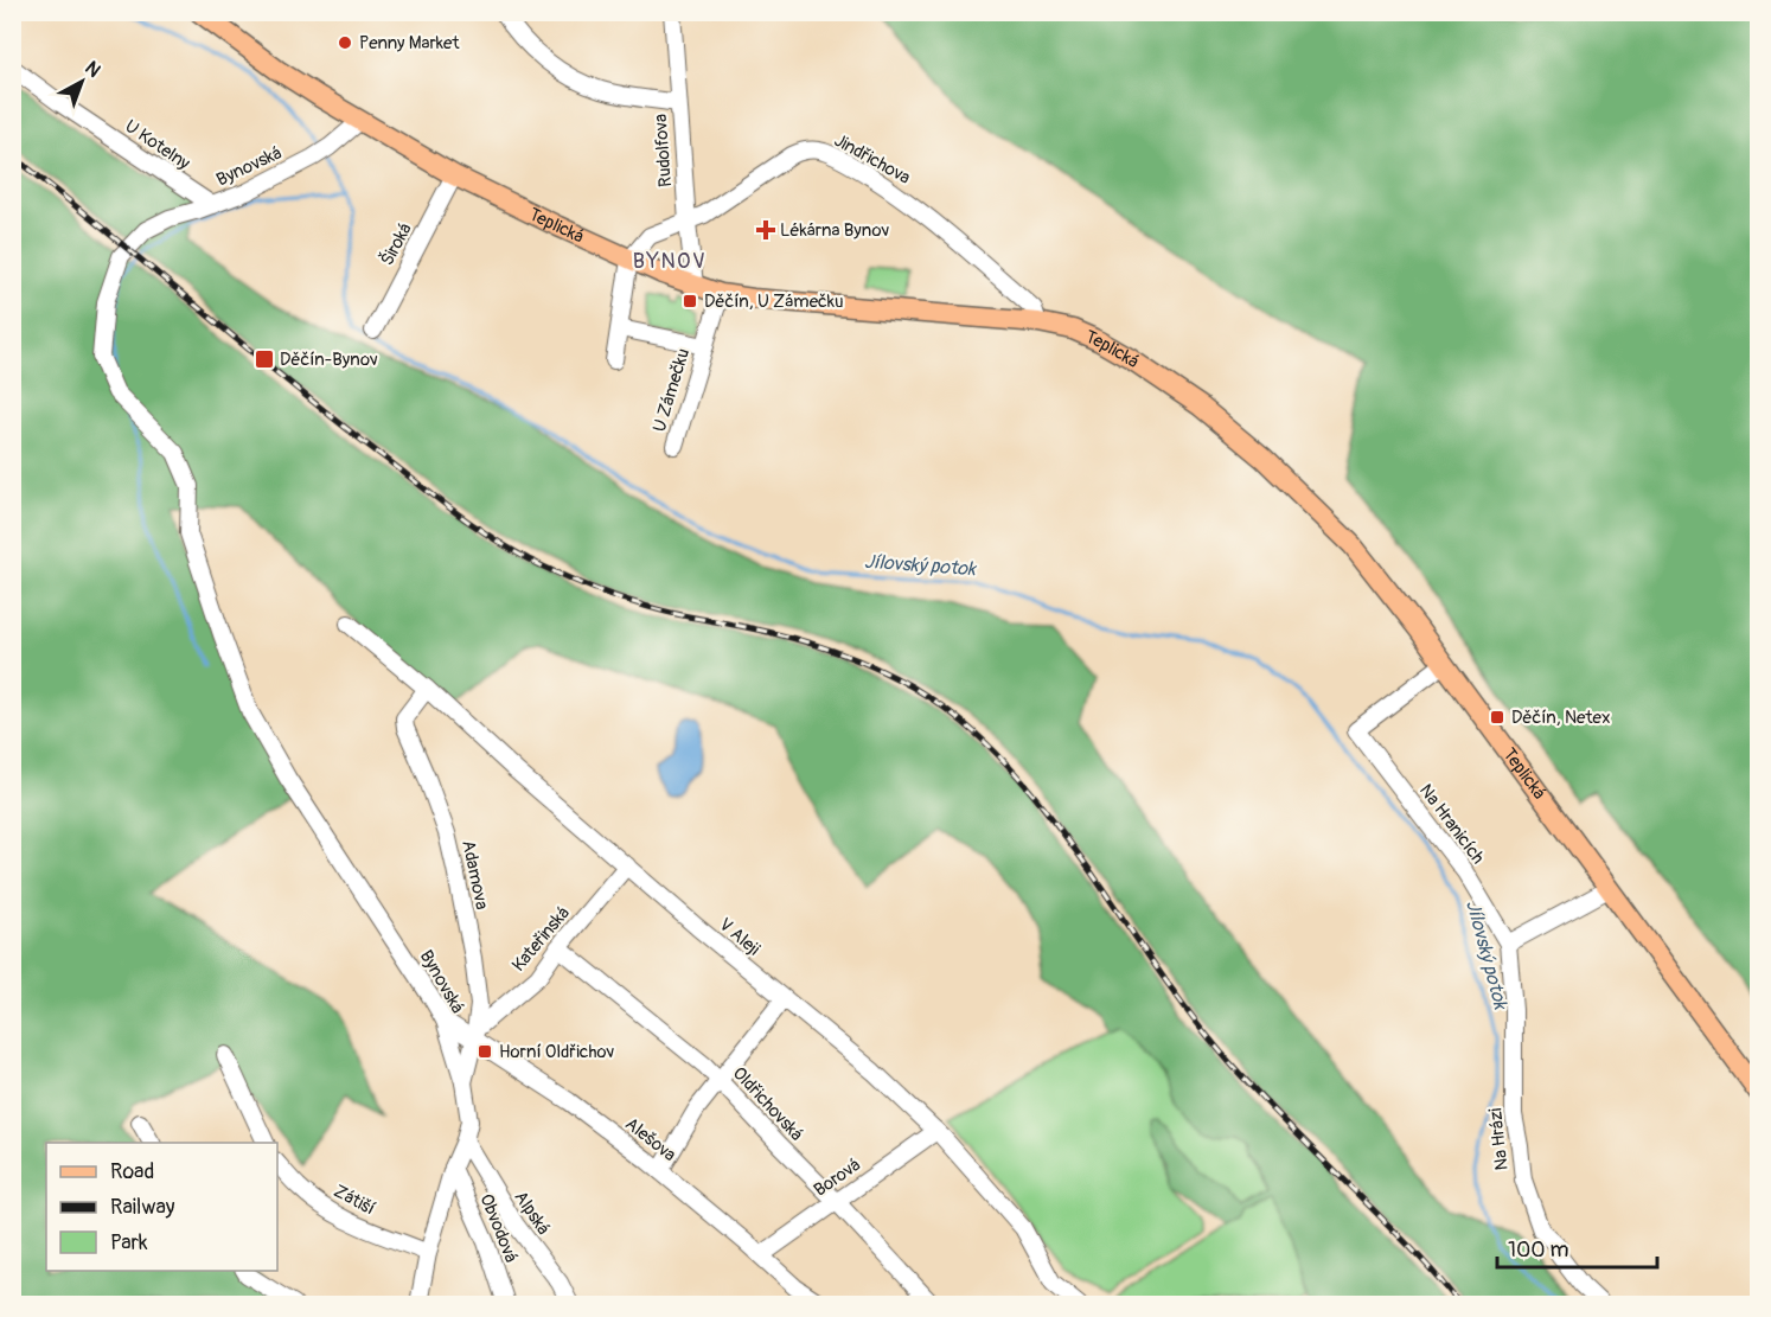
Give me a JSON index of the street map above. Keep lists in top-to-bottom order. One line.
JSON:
{"streets":{"main road":["Teplická"],"street":["U Kotelny","Rudolfova","Jindřichova","Bynovská","Široká","U Zámečku","Na Hranicích","Adamova","V Aleji","Kateřinská","Oldřichovská","Alešova","Na Hrázi","Borová","Zátiší","Alpská","Obvodová"]},"crossings":[["U Kotelny","Bynovská"],["Rudolfova","Jindřichova"],["Rudolfova","Teplická"],["Jindřichova","Teplická"],["Bynovská","Teplická"],["Bynovská","Adamova"],["Bynovská","Alešova"],["Bynovská","Zátiší"],["Bynovská","Alpská"],["Bynovská","Obvodová"],["Teplická","Široká"],["Teplická","U Zámečku"],["Teplická","Na Hranicích"],["Na Hranicích","Na Hrázi"],["Adamova","V Aleji"],["Adamova","Kateřinská"],["Adamova","Alešova"],["V Aleji","Kateřinská"],["V Aleji","Borová"],["Kateřinská","Oldřichovská"],["Kateřinská","Alešova"],["Oldřichovská","Borová"],["Alešova","Borová"]],"districts":["BYNOV"],"water":["Jílovský potok"],"places":{"other":["Penny Market"],"health":["Lékárna Bynov"],"transit":["Děčín, U Zámečku","Děčín-Bynov","Děčín, Netex","Horní Oldřichov"]},"legend":["Road","Railway","Park"],"scale_bar":"100 m","north":"top right"}
